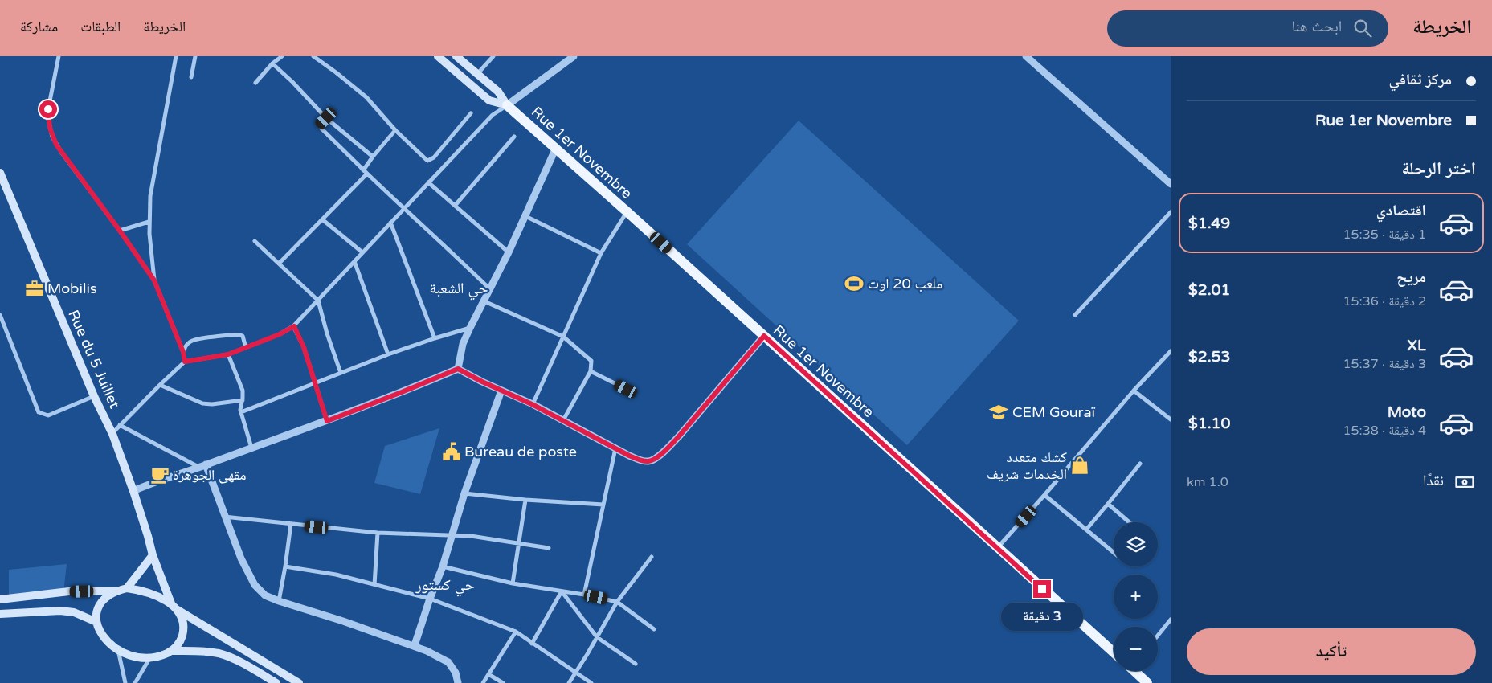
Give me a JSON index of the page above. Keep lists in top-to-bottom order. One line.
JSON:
{"streets":{"main road":["Rue 1er Novembre","Rue du 5 Juillet"]},"districts":["حي الشعبة","حي كستور"],"places":{"sports":["ملعب 20 اوت"],"office":["Mobilis"],"school or university":["CEM Gouraï"],"public building":["Bureau de poste"],"shop":["كشك متعدد الخدمات شريف"],"cafe":["مقهى الجوهرة"]},"page":{"header":"الخريطة","search":"ابحث هنا","nav":["الخريطة","الطبقات","مشاركة"],"banner":["مركز ثقافي","Rue 1er Novembre"],"heading":"اختر الرحلة","list":[{"name":"اقتصادي","note":"1 دقيقة · 15:35","value":"$1.49"},{"name":"مريح","note":"2 دقيقة · 15:36","value":"$2.01"},{"name":"XL","note":"3 دقيقة · 15:37","value":"$2.53"},{"name":"Moto","note":"4 دقيقة · 15:38","value":"$1.10"}],"pay":["نقدًا","1.0 km"],"map_buttons":["+","−"],"bubble":"3 دقيقة","buttons":"تأكيد"}}
